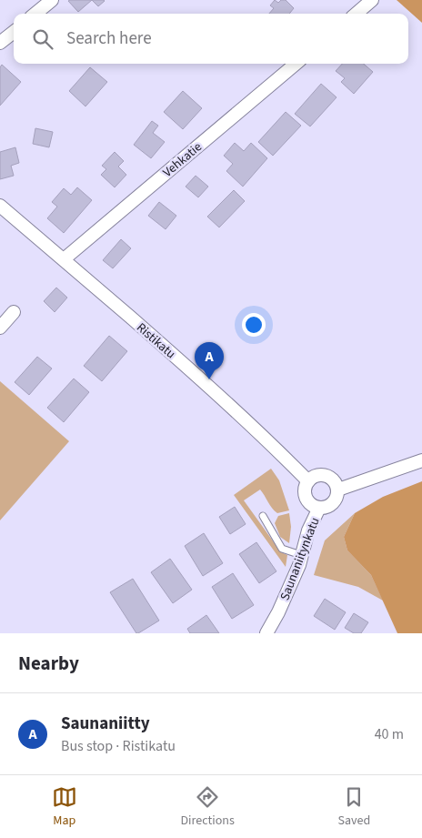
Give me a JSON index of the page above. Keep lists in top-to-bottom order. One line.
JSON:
{"streets":{"street":["Vehkatie","Ristikatu","Saunaniitynkatu"]},"crossings":[["Vehkatie","Ristikatu"],["Ristikatu","Saunaniitynkatu"]],"page":{"search":"Search here","pins":"A","heading":"Nearby","list":[{"mark":"A","name":"Saunaniitty","note":"Bus stop · Ristikatu","value":"40 m"}],"nav":["Map","Directions","Saved"]}}
